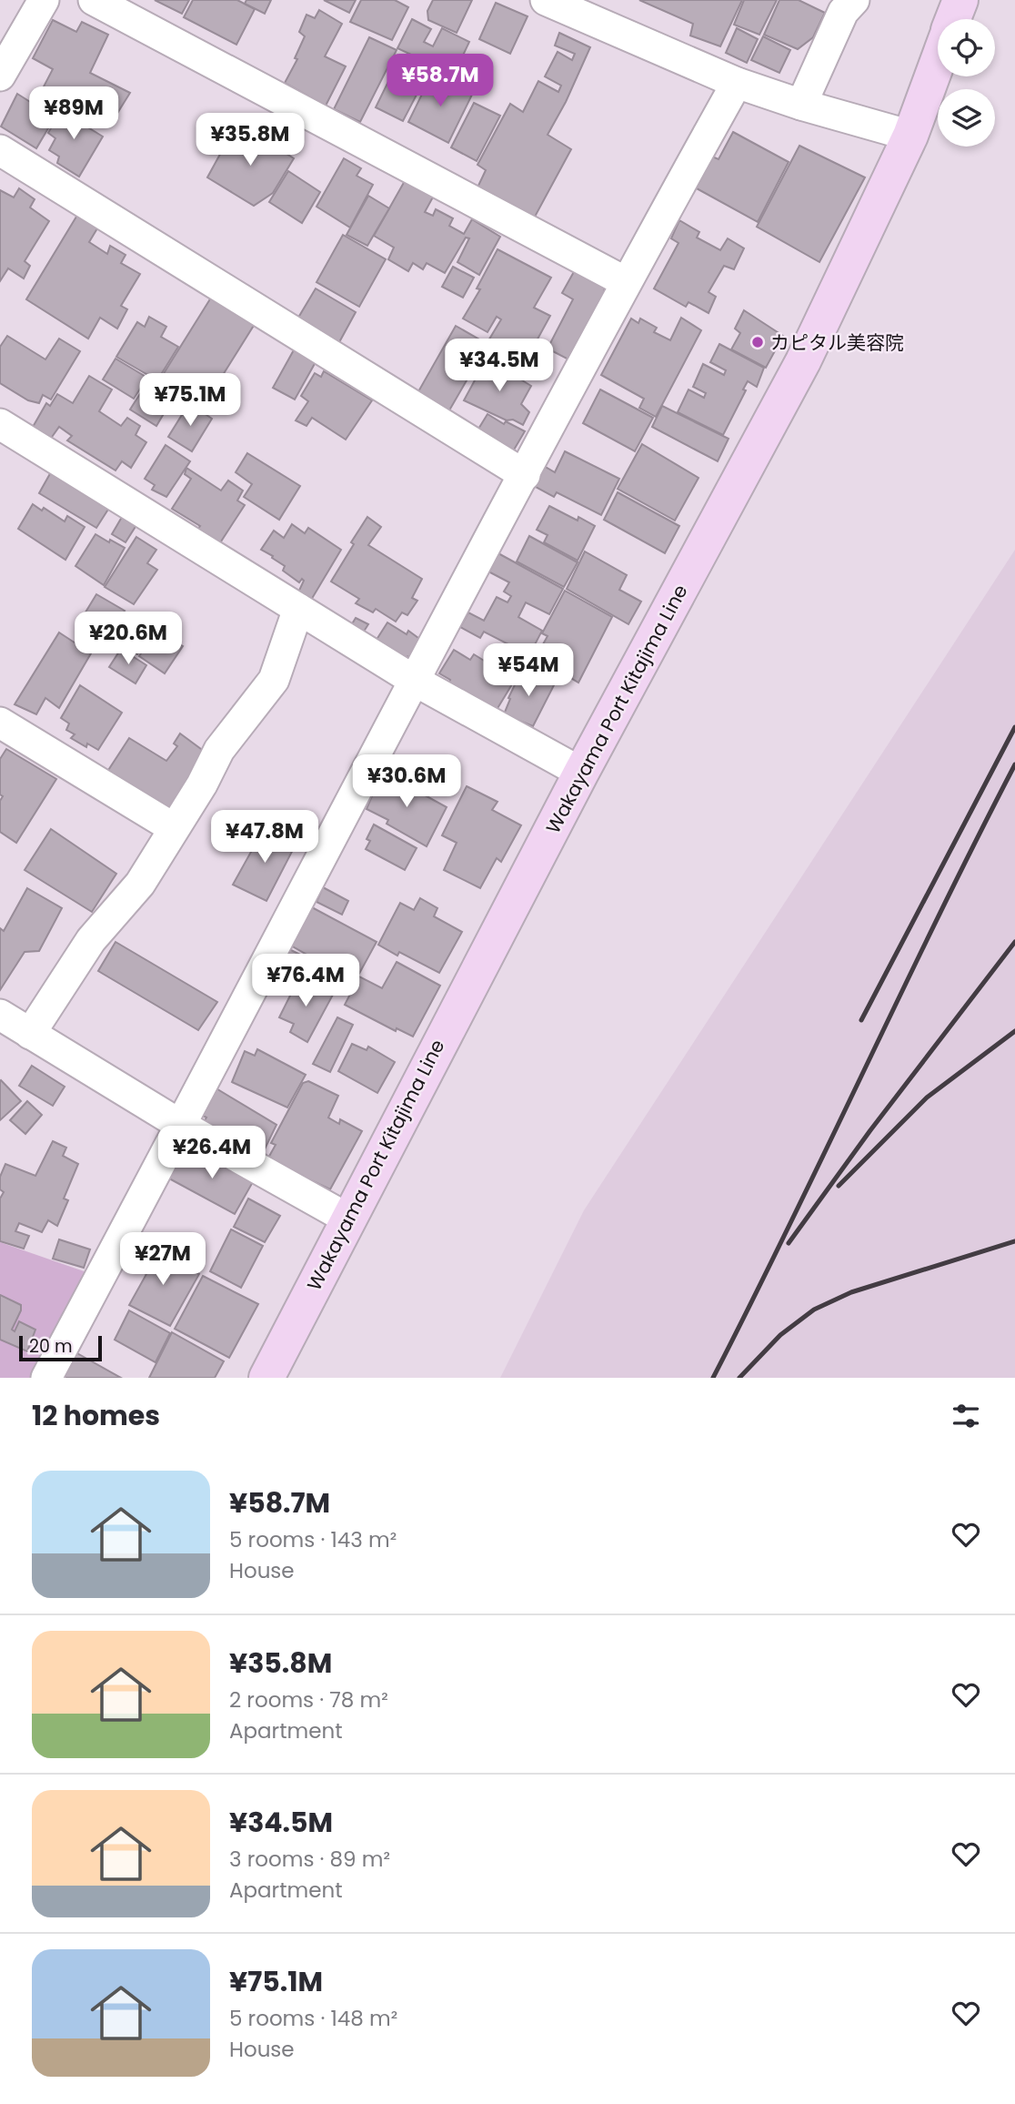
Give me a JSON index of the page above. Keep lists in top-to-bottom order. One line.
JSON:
{"streets":{"main road":["Wakayama Port Kitajima Line"]},"places":["カピタル美容院"],"scale_bar":"20 m","page":{"price":["¥58.7M","¥89M","¥35.8M","¥34.5M","¥75.1M","¥20.6M","¥54M","¥30.6M","¥47.8M","¥76.4M","¥26.4M","¥27M"],"scale":"20 m","heading":"12 homes","list":[{"name":"¥58.7M","note":"5 rooms · 143 m² · House"},{"name":"¥35.8M","note":"2 rooms · 78 m² · Apartment"},{"name":"¥34.5M","note":"3 rooms · 89 m² · Apartment"},{"name":"¥75.1M","note":"5 rooms · 148 m² · House"}]}}
